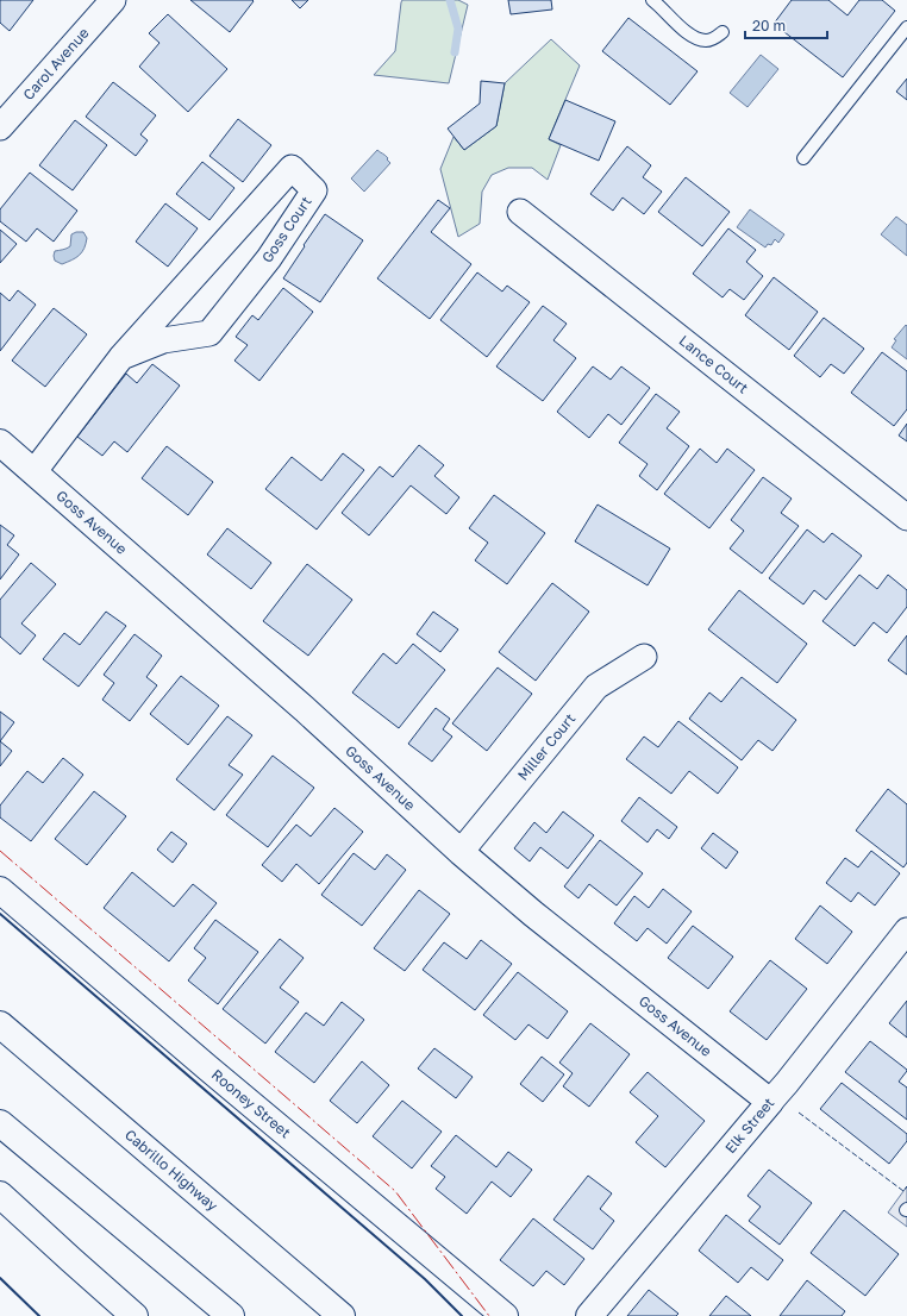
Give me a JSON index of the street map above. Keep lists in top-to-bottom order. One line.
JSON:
{"streets":{"main road":["Goss Avenue","Rooney Street","Elk Street","Cabrillo Highway"],"street":["Carol Avenue","Goss Court","Lance Court","Miller Court"]},"crossings":[["Goss Court","Goss Avenue"],["Goss Avenue","Miller Court"],["Goss Avenue","Elk Street"]],"scale_bar":"20 m"}
